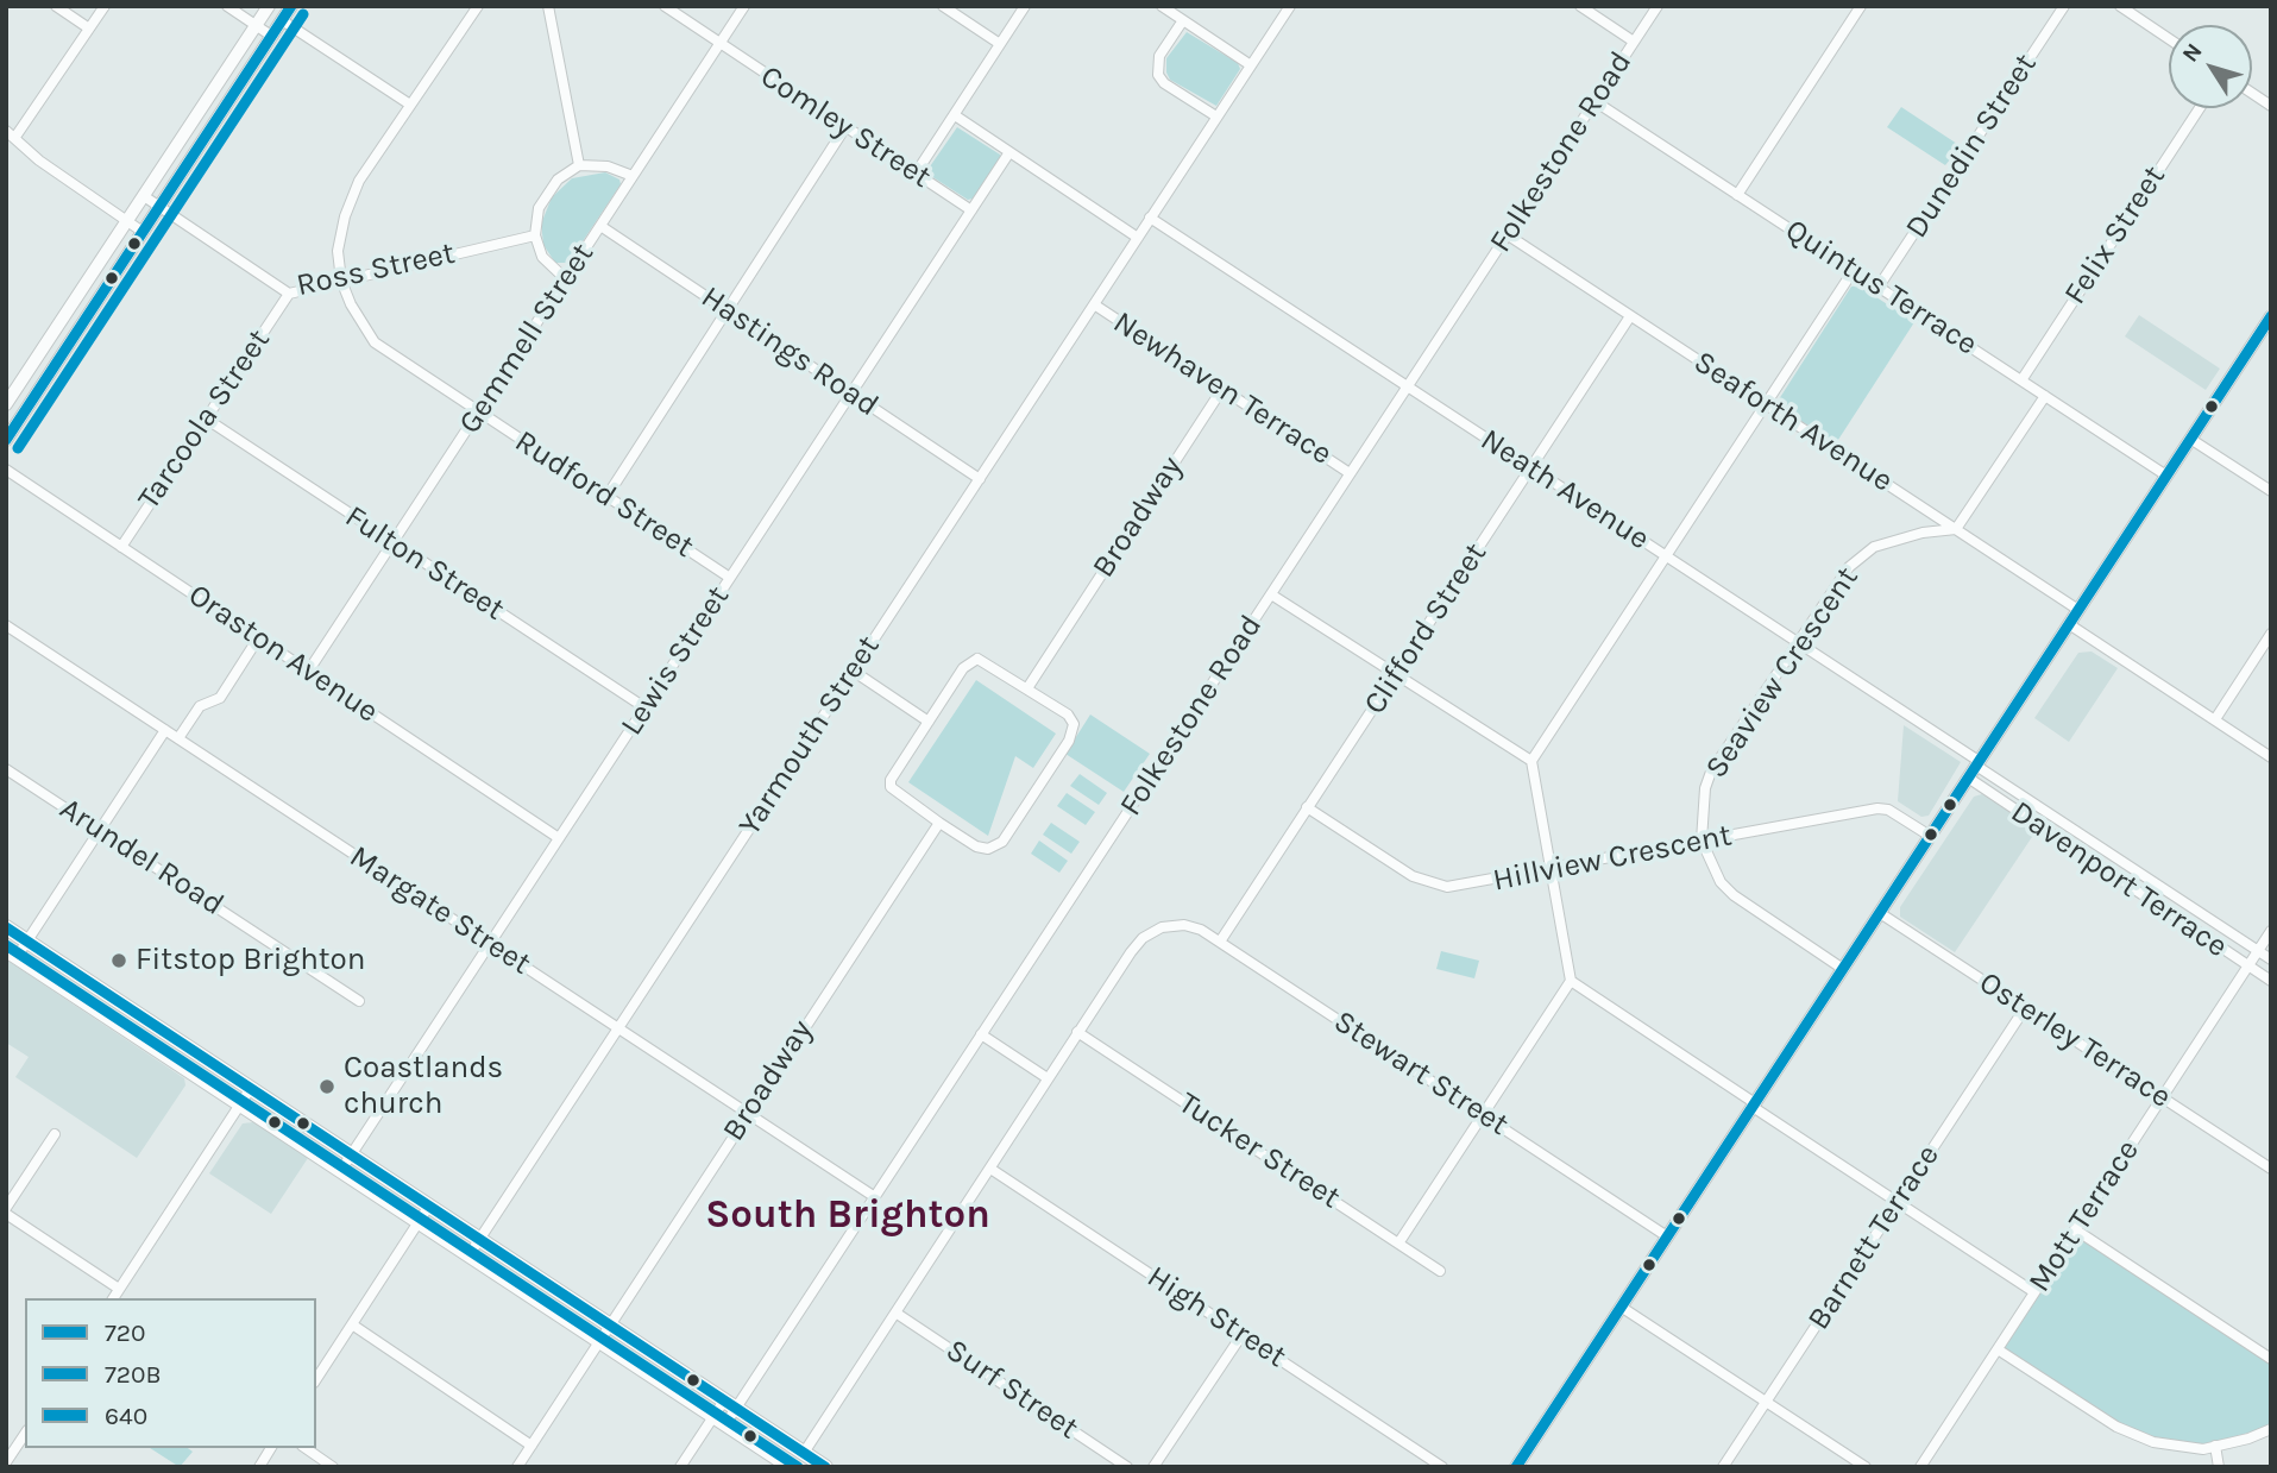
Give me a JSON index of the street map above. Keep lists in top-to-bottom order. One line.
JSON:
{"streets":{"street":["Comley Street","Dunedin Street","Folkestone Road","Felix Street","Ross Street","Quintus Terrace","Gemmell Street","Hastings Road","Newhaven Terrace","Tarcoola Street","Seaforth Avenue","Neath Avenue","Rudford Street","Broadway","Fulton Street","Clifford Street","Oraston Avenue","Lewis Street","Seaview Crescent","Yarmouth Street","Arundel Road","Hillview Crescent","Davenport Terrace","Margate Street","Osterley Terrace","Stewart Street","Tucker Street","Mott Terrace","Barnett Terrace","High Street","Surf Street"]},"crossings":[["Comley Street","Gemmell Street"],["Comley Street","Lewis Street"],["Dunedin Street","Quintus Terrace"],["Folkestone Road","Quintus Terrace"],["Folkestone Road","Newhaven Terrace"],["Folkestone Road","Seaforth Avenue"],["Folkestone Road","Neath Avenue"],["Folkestone Road","Margate Street"],["Felix Street","Quintus Terrace"],["Ross Street","Tarcoola Street"],["Ross Street","Rudford Street"],["Gemmell Street","Hastings Road"],["Gemmell Street","Rudford Street"],["Gemmell Street","Fulton Street"],["Gemmell Street","Oraston Avenue"],["Hastings Road","Lewis Street"],["Hastings Road","Yarmouth Street"],["Newhaven Terrace","Broadway"],["Newhaven Terrace","Yarmouth Street"],["Tarcoola Street","Fulton Street"],["Tarcoola Street","Oraston Avenue"],["Seaforth Avenue","Clifford Street"],["Seaforth Avenue","Seaview Crescent"],["Neath Avenue","Clifford Street"],["Neath Avenue","Seaview Crescent"],["Neath Avenue","Yarmouth Street"],["Neath Avenue","Davenport Terrace"],["Rudford Street","Lewis Street"],["Broadway","Margate Street"],["Fulton Street","Lewis Street"],["Clifford Street","Hillview Crescent"],["Clifford Street","Stewart Street"],["Oraston Avenue","Lewis Street"],["Lewis Street","Margate Street"],["Seaview Crescent","Hillview Crescent"],["Yarmouth Street","Margate Street"],["Davenport Terrace","Mott Terrace"],["Osterley Terrace","Mott Terrace"],["Osterley Terrace","Barnett Terrace"],["Stewart Street","Tucker Street"]],"districts":["South Brighton"],"places":["Fitstop Brighton","Coastlands church"],"lines":["transit line 720","transit line 720B","transit line 640"],"legend":["720","720B","640"],"north":"top left"}
